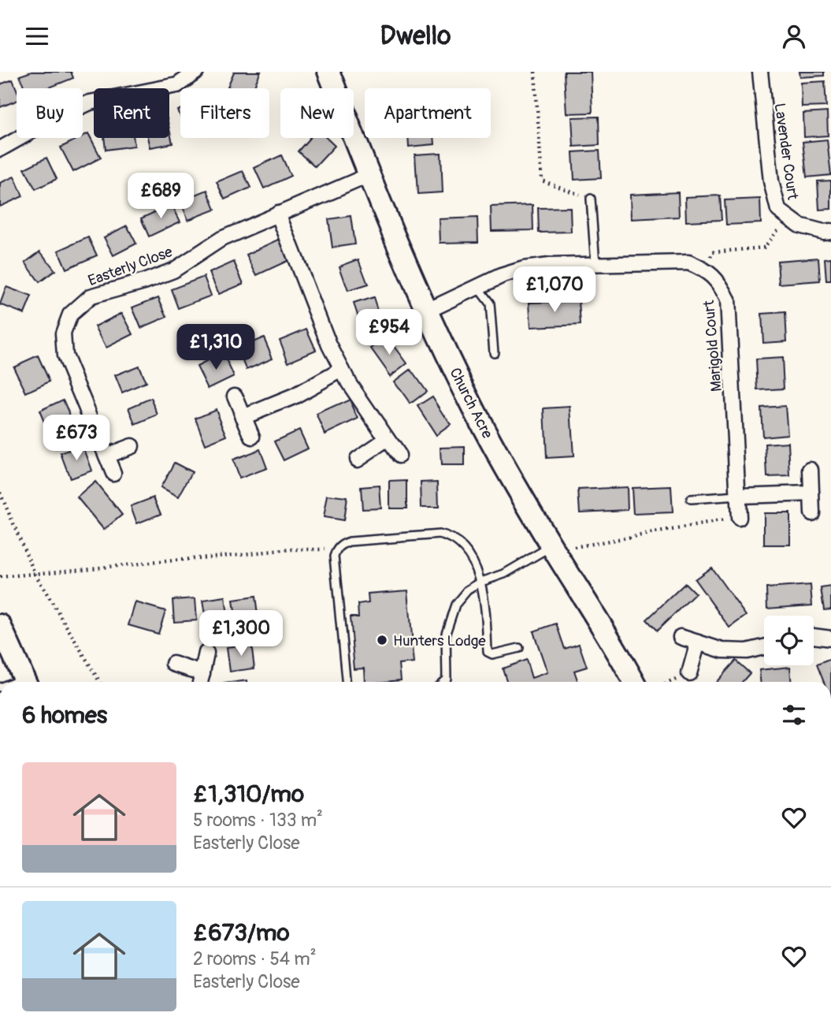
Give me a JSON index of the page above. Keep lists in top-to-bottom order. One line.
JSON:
{"streets":{"street":["Lavender Court","Easterly Close","Marigold Court","Church Acre"]},"crossings":[["Easterly Close","Church Acre"]],"places":["Hunters Lodge"],"page":{"header":"Dwello","chip":["Buy","Rent","Filters","New","Apartment"],"price":["£689","£1,070","£954","£1,310","£673","£1,300"],"heading":"6 homes","list":[{"name":"£1,310/mo","note":"5 rooms · 133 m² · Easterly Close"},{"name":"£673/mo","note":"2 rooms · 54 m² · Easterly Close"}]}}
